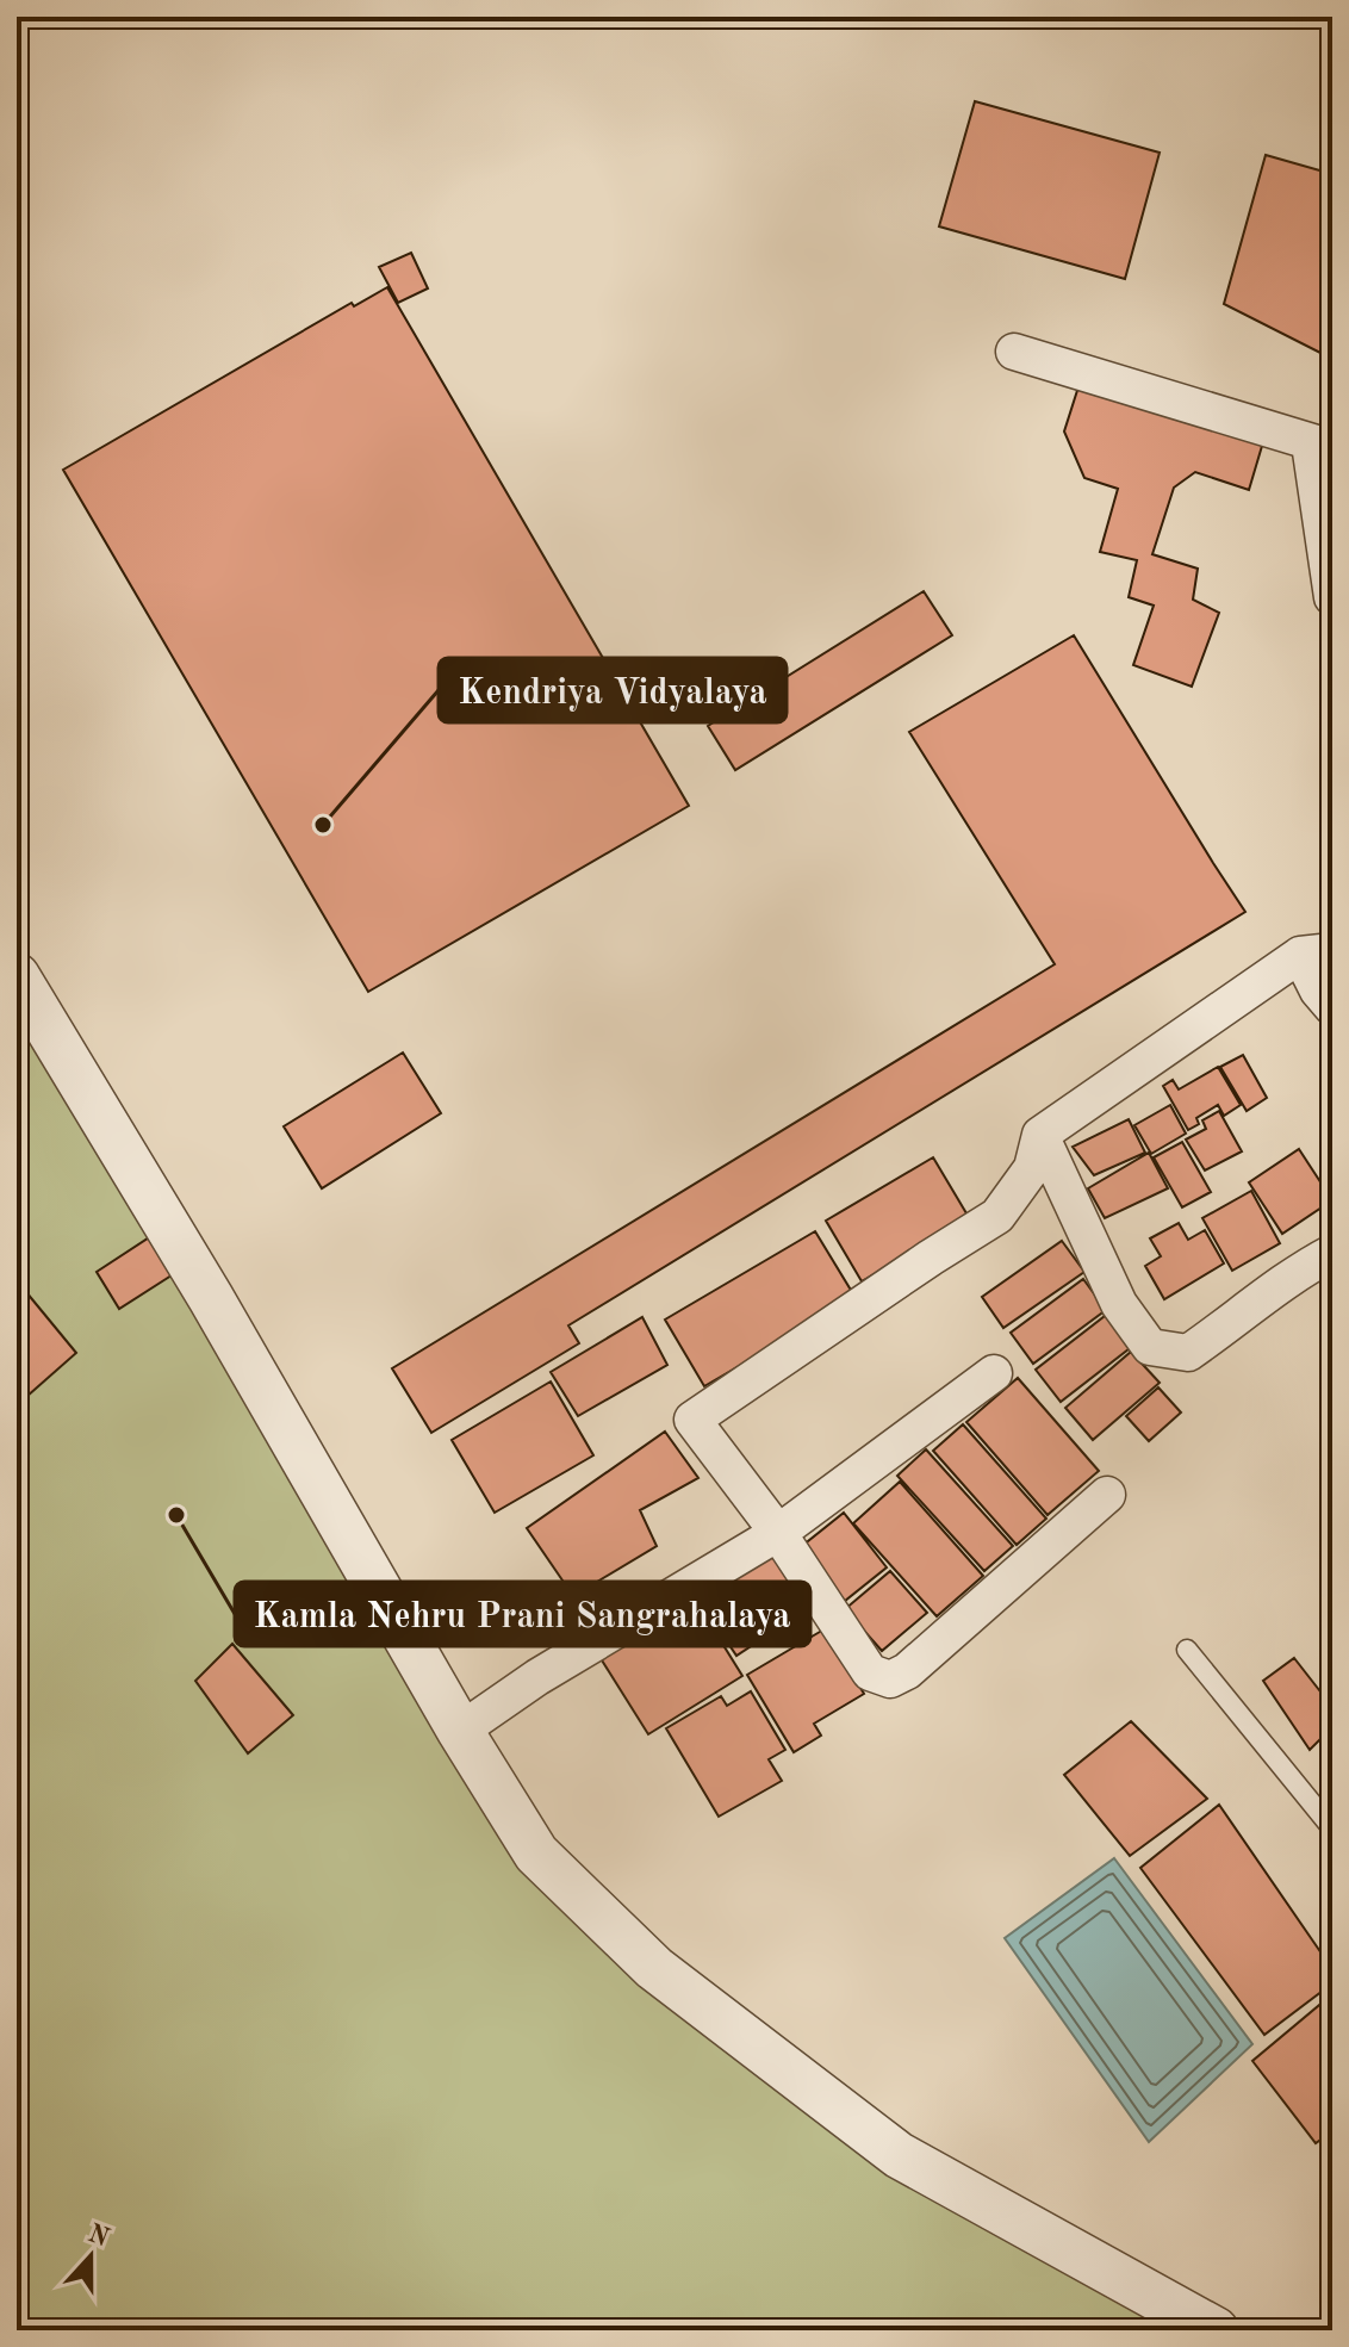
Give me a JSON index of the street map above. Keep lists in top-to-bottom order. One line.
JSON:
{"places":["Kendriya Vidyalaya","Kamla Nehru Prani Sangrahalaya"],"north":"top"}
